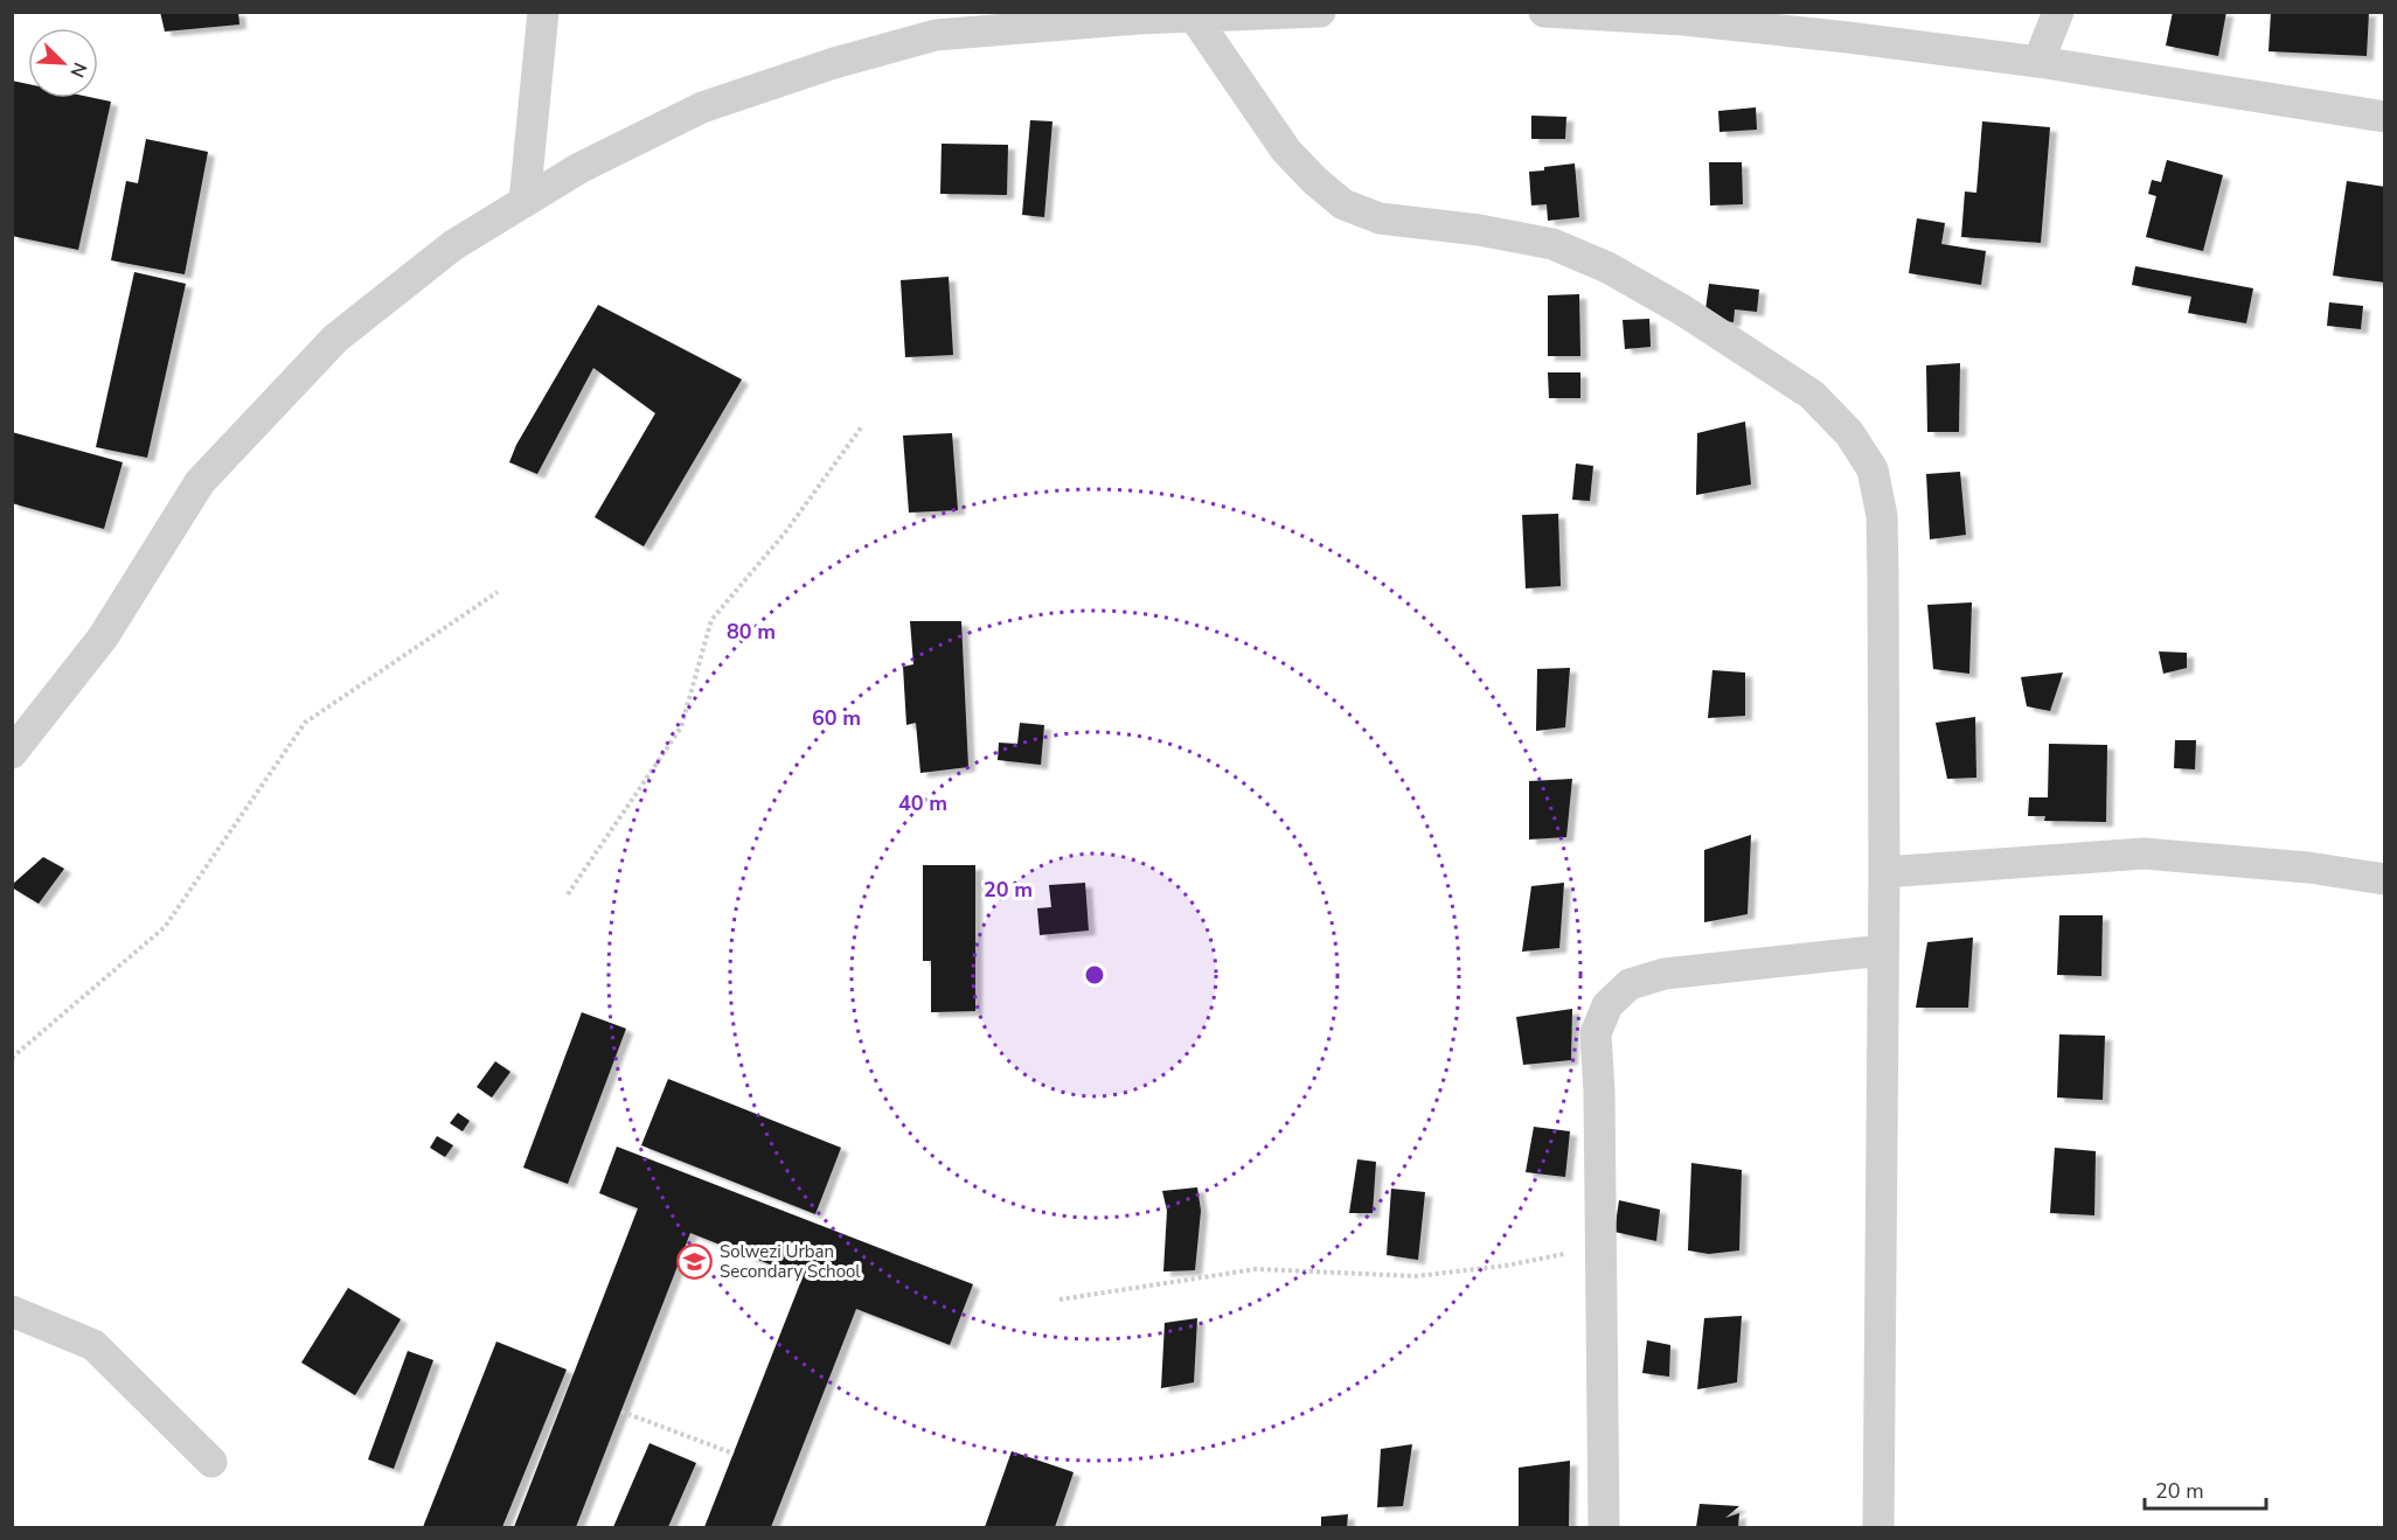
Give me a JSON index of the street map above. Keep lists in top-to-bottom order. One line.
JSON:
{"places":{"school or university":["Solwezi Urban Secondary School"]},"scale_bar":"20 m","north":"bottom right","rings":["80 m","60 m","40 m","20 m"]}
